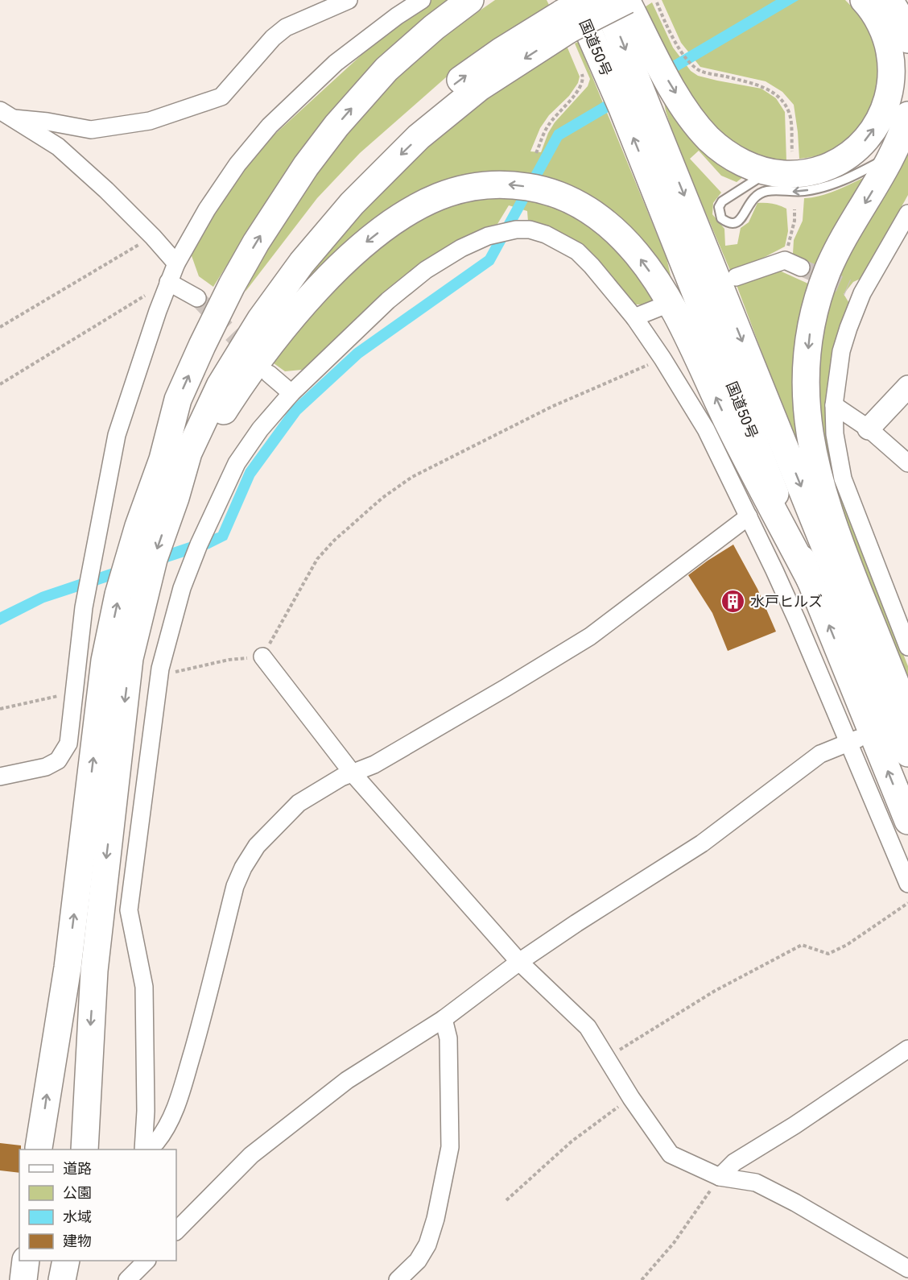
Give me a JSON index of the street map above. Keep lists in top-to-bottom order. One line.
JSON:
{"streets":{"highway":["国道50号"]},"places":{"building":["水戸ヒルズ"]},"legend":["道路","公園","水域","建物"]}
